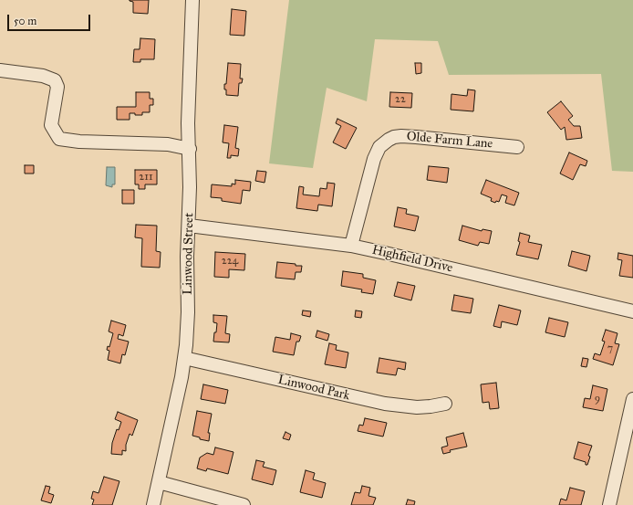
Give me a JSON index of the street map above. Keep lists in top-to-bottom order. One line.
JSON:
{"streets":{"street":["Olde Farm Lane","Linwood Street","Highfield Drive","Linwood Park"]},"crossings":[["Olde Farm Lane","Highfield Drive"],["Linwood Street","Highfield Drive"],["Linwood Street","Linwood Park"]],"house_numbers":["22","211","224","7","9"],"scale_bar":"50 m"}
